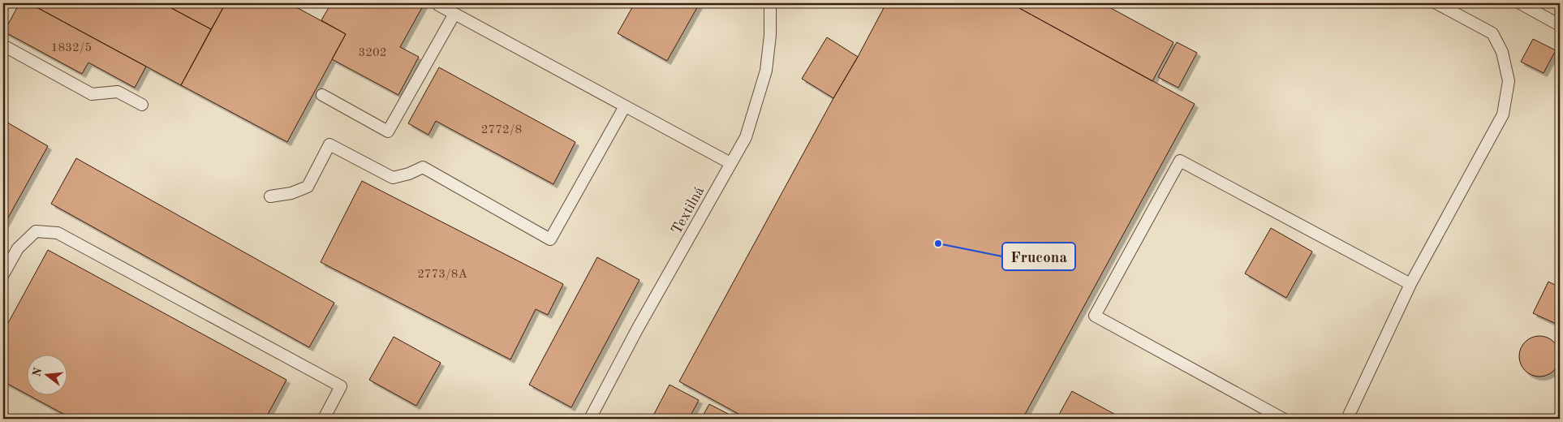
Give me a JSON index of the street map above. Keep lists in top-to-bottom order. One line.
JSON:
{"streets":{"lane":["Textilná"]},"places":["Frucona"],"house_numbers":["1832/5","3202","2772/8","2773/8A"],"north":"left"}
